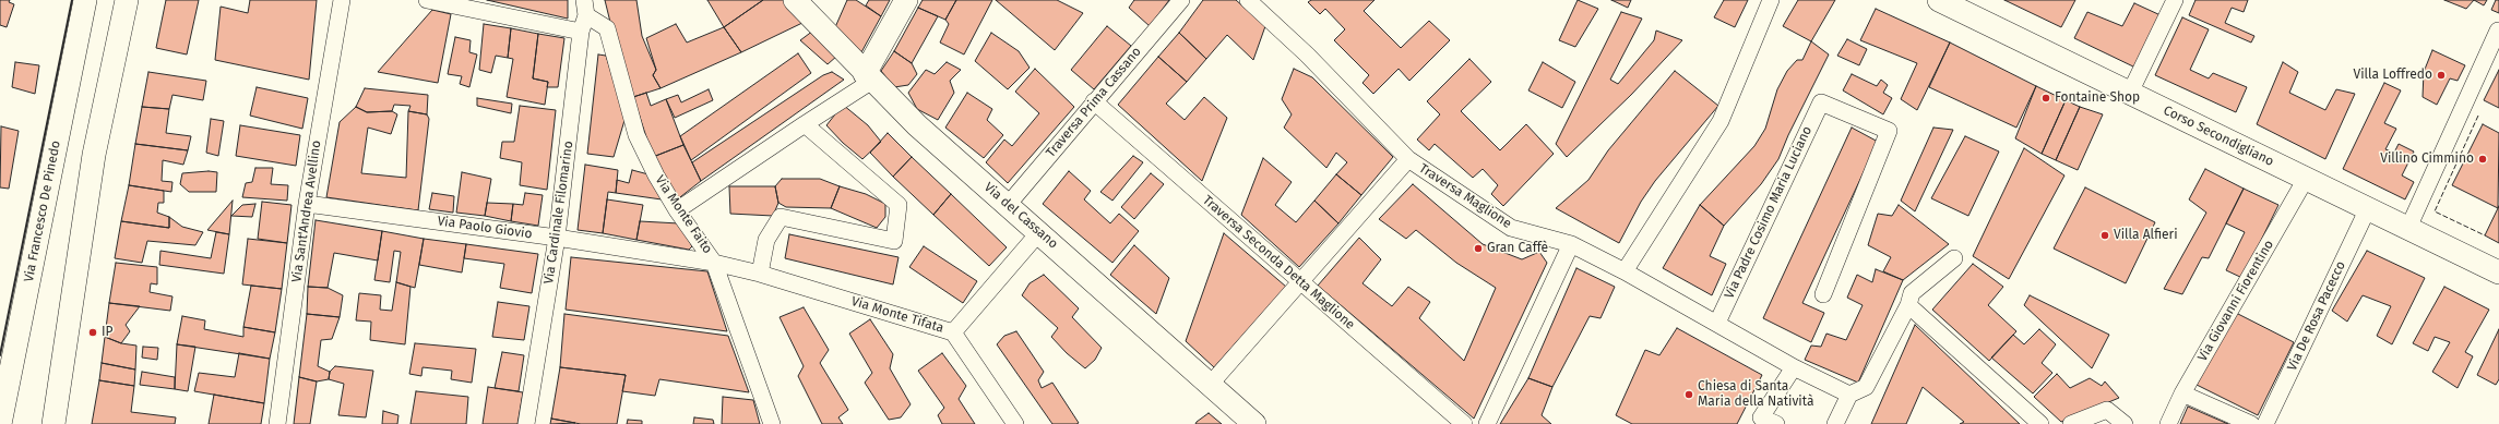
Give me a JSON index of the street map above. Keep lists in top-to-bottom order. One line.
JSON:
{"streets":{"main road":["Corso Secondigliano","Via Francesco De Pinedo","Via del Cassano"],"street":["Traversa Prima Cassano","Traversa Maglione","Via Sant'Andrea Avellino","Via Cardinale Filomarino","Via Padre Cosimo Maria Luciano","Via Monte Faito","Via Paolo Giovio","Traversa Seconda Detta Maglione","Via Giovanni Fiorentino","Via Monte Tifata","Via De Rosa Pacecco"]},"crossings":[["Traversa Prima Cassano","Via del Cassano"],["Traversa Prima Cassano","Traversa Seconda Detta Maglione"],["Corso Secondigliano","Via Giovanni Fiorentino"],["Corso Secondigliano","Via De Rosa Pacecco"],["Traversa Maglione","Via Padre Cosimo Maria Luciano"],["Via Sant'Andrea Avellino","Via Paolo Giovio"],["Via Cardinale Filomarino","Via Monte Faito"],["Via Cardinale Filomarino","Via Paolo Giovio"],["Via Monte Faito","Via Paolo Giovio"],["Via Monte Faito","Via Monte Tifata"],["Via del Cassano","Via Monte Tifata"],["Via Paolo Giovio","Via Monte Tifata"]],"places":["Villa Loffredo","Fontaine Shop","Villino Cimmino","Villa Alfieri","Gran Caffè","IP","Chiesa di Santa Maria della Natività"]}
